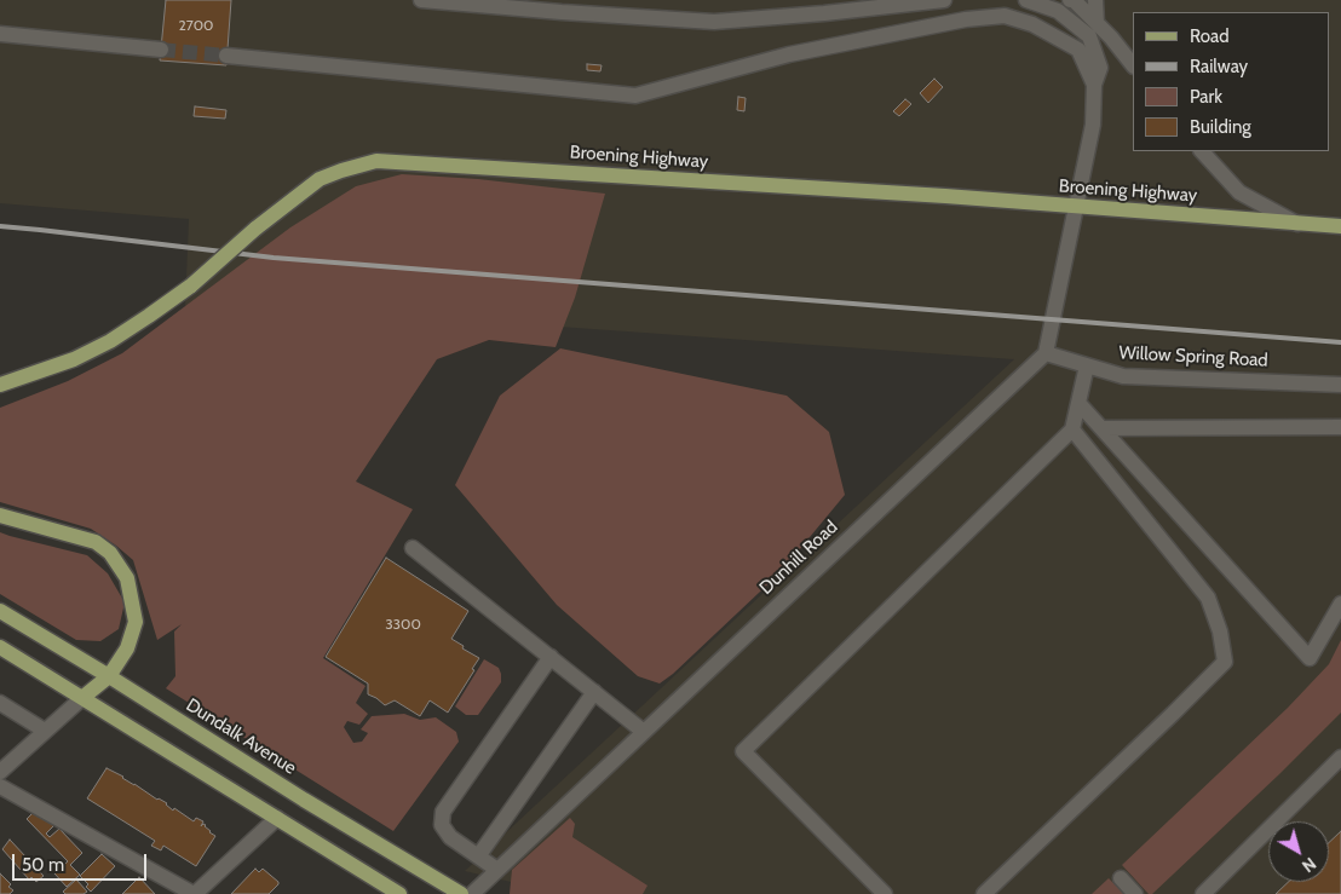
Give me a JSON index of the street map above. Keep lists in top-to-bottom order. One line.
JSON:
{"streets":{"main road":["Broening Highway","Dundalk Avenue"],"street":["Willow Spring Road","Dunhill Road"]},"crossings":[["Willow Spring Road","Dunhill Road"]],"house_numbers":["2700","3300"],"legend":["Road","Railway","Park","Building"],"scale_bar":"50 m","north":"bottom right"}
